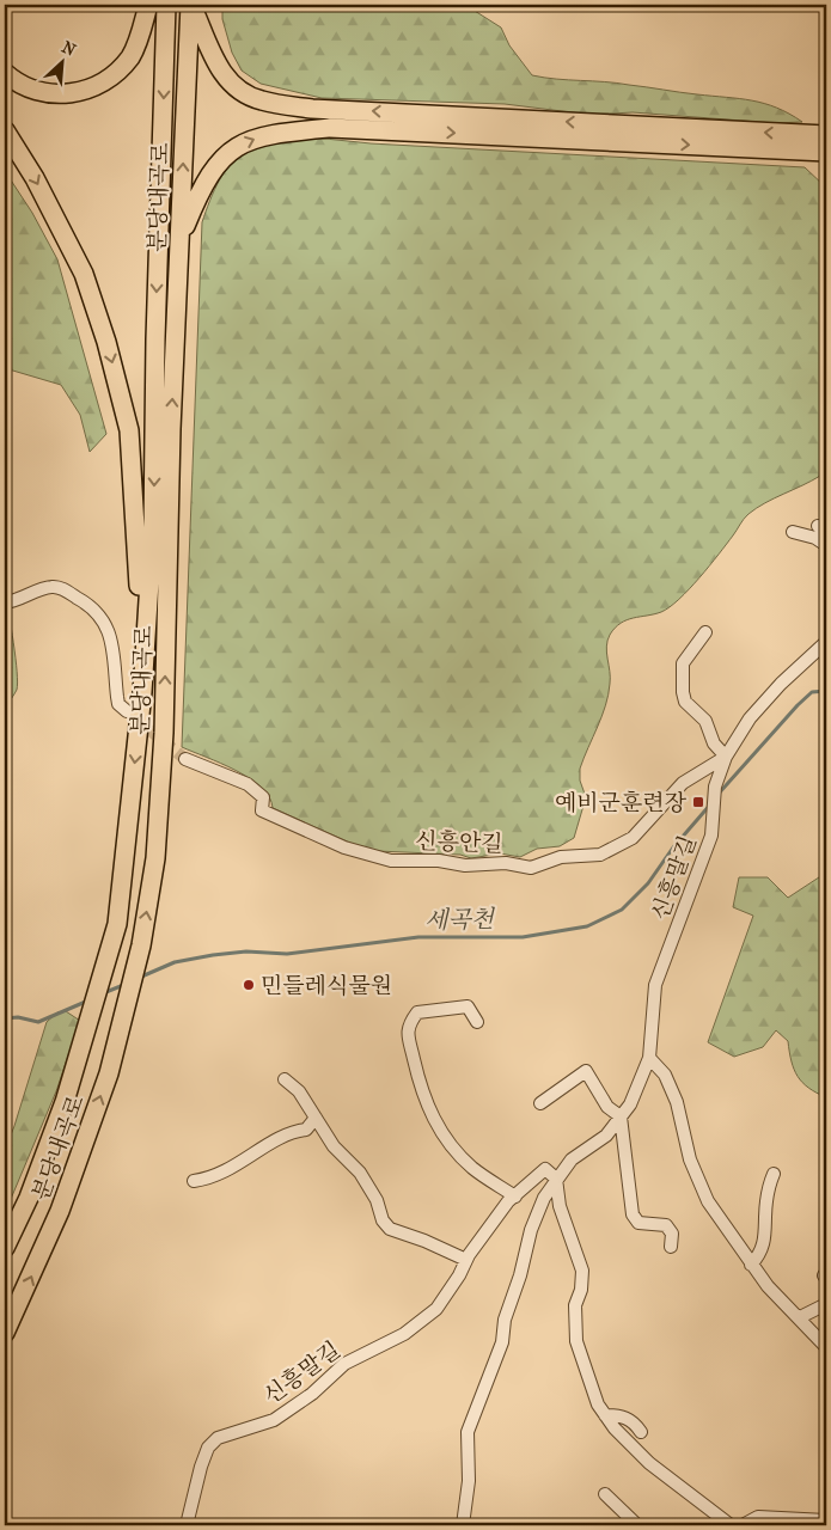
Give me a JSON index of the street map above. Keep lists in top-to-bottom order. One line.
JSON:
{"streets":{"highway":["분당내곡로"],"street":["신흥안길","신흥말길"]},"crossings":[["신흥안길","신흥말길"]],"water":["세곡천"],"places":{"transit":["예비군훈련장"],"other":["민들레식물원"]},"north":"top right"}
